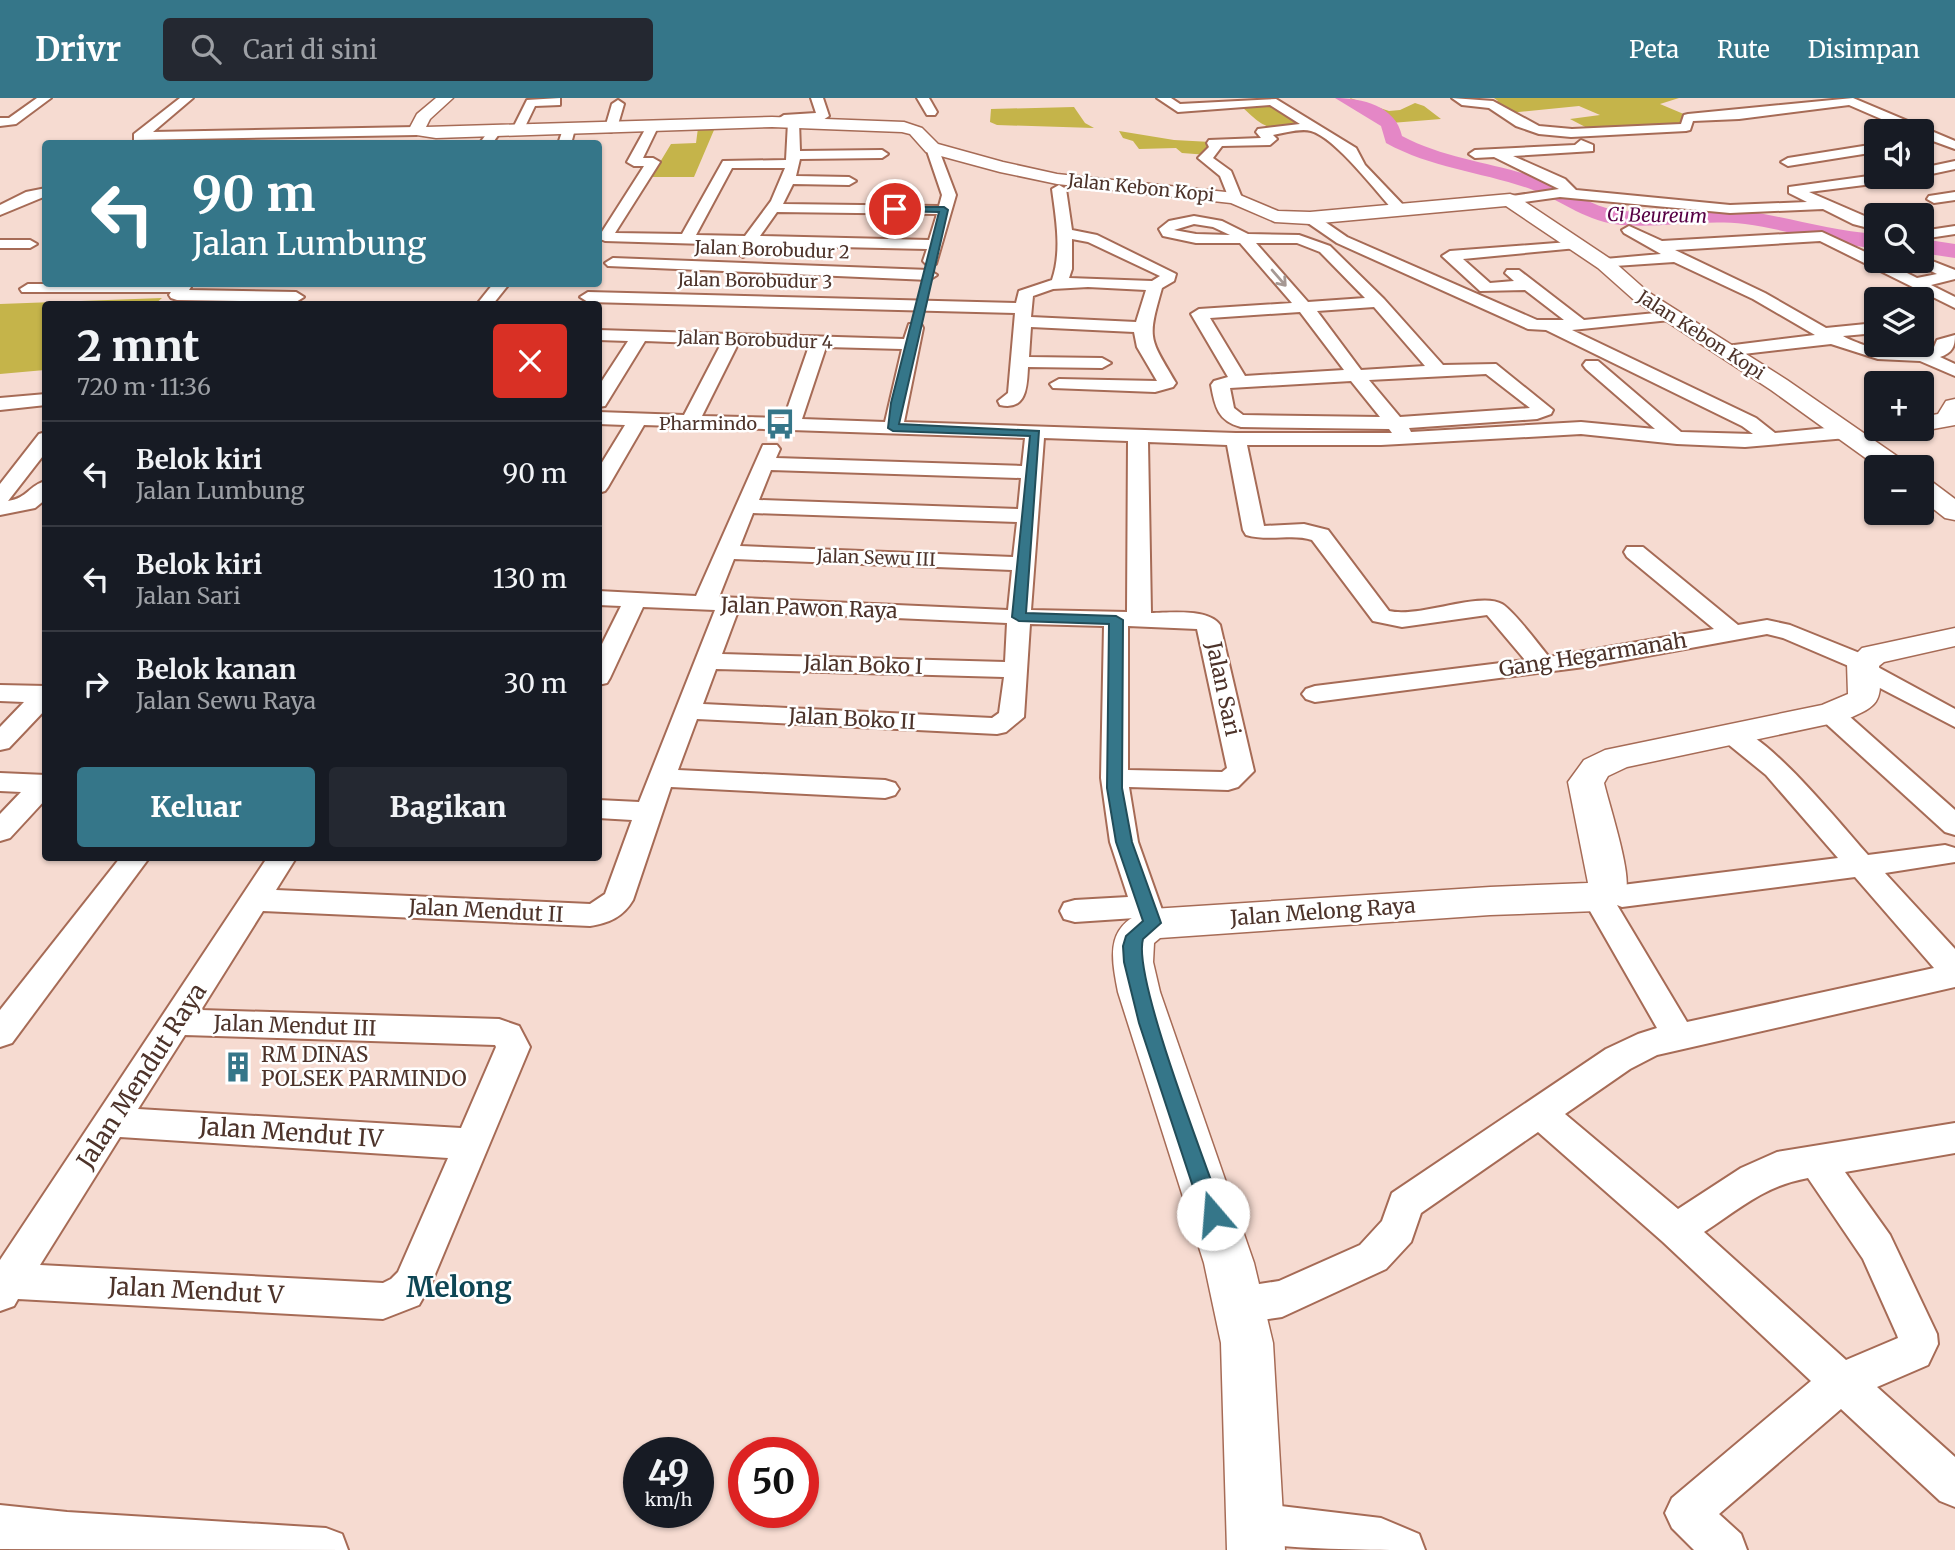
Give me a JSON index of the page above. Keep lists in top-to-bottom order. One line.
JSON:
{"streets":{"main road":["Jalan Kebon Kopi","Jalan Melong Raya"],"street":["Jalan Borobudur 2","Jalan Borobudur 3","Jalan Borobudur 4","Jalan Sewu III","Jalan Pawon Raya","Gang Hegarmanah","Jalan Boko I","Jalan Sari","Jalan Boko II","Jalan Mendut II","Jalan Mendut III","Jalan Mendut Raya","Jalan Mendut IV","Jalan Mendut V"]},"crossings":[["Jalan Borobudur 4","Jalan Mendut II"],["Jalan Sewu III","Jalan Mendut II"],["Jalan Pawon Raya","Jalan Sari"],["Jalan Pawon Raya","Jalan Mendut II"],["Jalan Boko I","Jalan Boko II"],["Jalan Boko I","Jalan Mendut II"],["Jalan Boko II","Jalan Mendut II"],["Jalan Mendut II","Jalan Mendut Raya"],["Jalan Mendut III","Jalan Mendut Raya"],["Jalan Mendut III","Jalan Mendut IV"],["Jalan Mendut III","Jalan Mendut V"],["Jalan Mendut Raya","Jalan Mendut IV"],["Jalan Mendut Raya","Jalan Mendut V"],["Jalan Mendut IV","Jalan Mendut V"]],"districts":["Melong"],"water":["Ci Beureum"],"places":{"bus stop":["Pharmindo"],"building":["RM DINAS POLSEK PARMINDO"]},"page":{"header":"Drivr","search":"Cari di sini","nav":["Peta","Rute","Disimpan"],"map_buttons":["+","−"],"turn":["90 m","Jalan Lumbung"],"heading":["2 mnt","720 m · 11:36"],"list":[{"name":"Belok kiri","note":"Jalan Lumbung","value":"90 m"},{"name":"Belok kiri","note":"Jalan Sari","value":"130 m"},{"name":"Belok kanan","note":"Jalan Sewu Raya","value":"30 m"}],"buttons":["Keluar","Bagikan"],"speed":"49 km/h","limit":"50"}}
